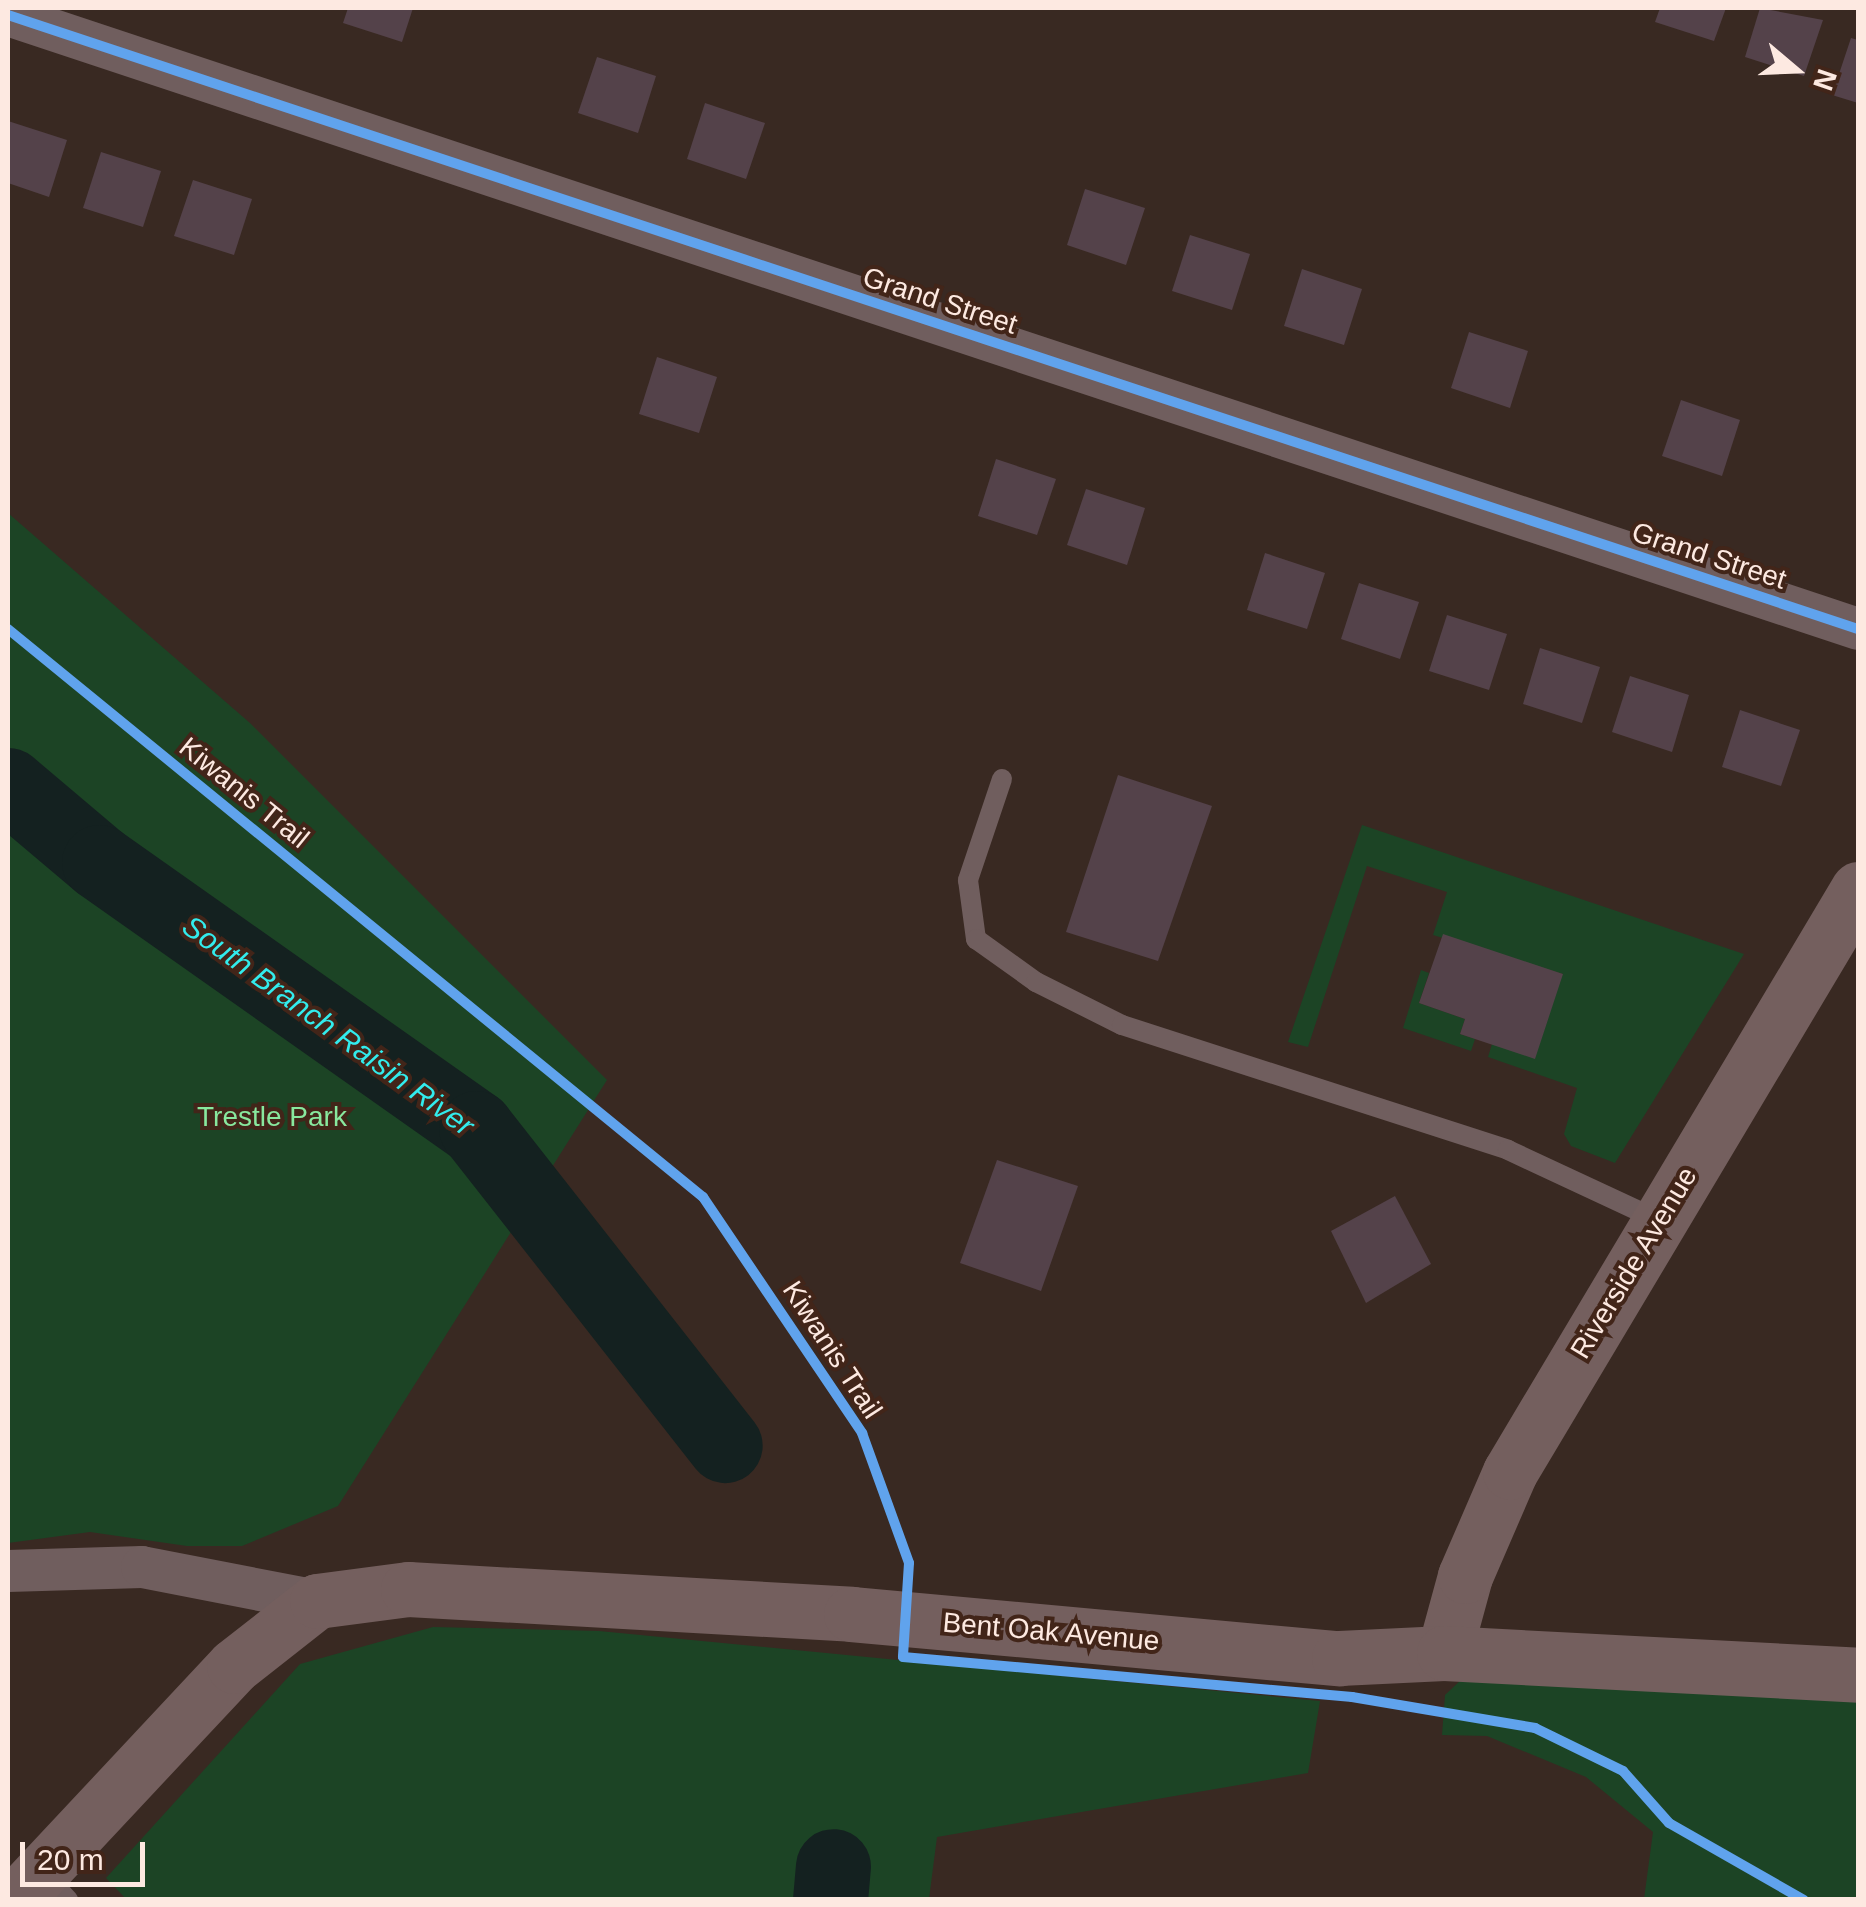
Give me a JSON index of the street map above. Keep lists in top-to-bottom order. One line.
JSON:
{"streets":{"street":["Grand Street","Riverside Avenue","Bent Oak Avenue"],"cycle path":["Kiwanis Trail"]},"crossings":[["Riverside Avenue","Bent Oak Avenue"]],"water":["South Branch Raisin River"],"parks":["Trestle Park"],"scale_bar":"20 m","north":"right"}
